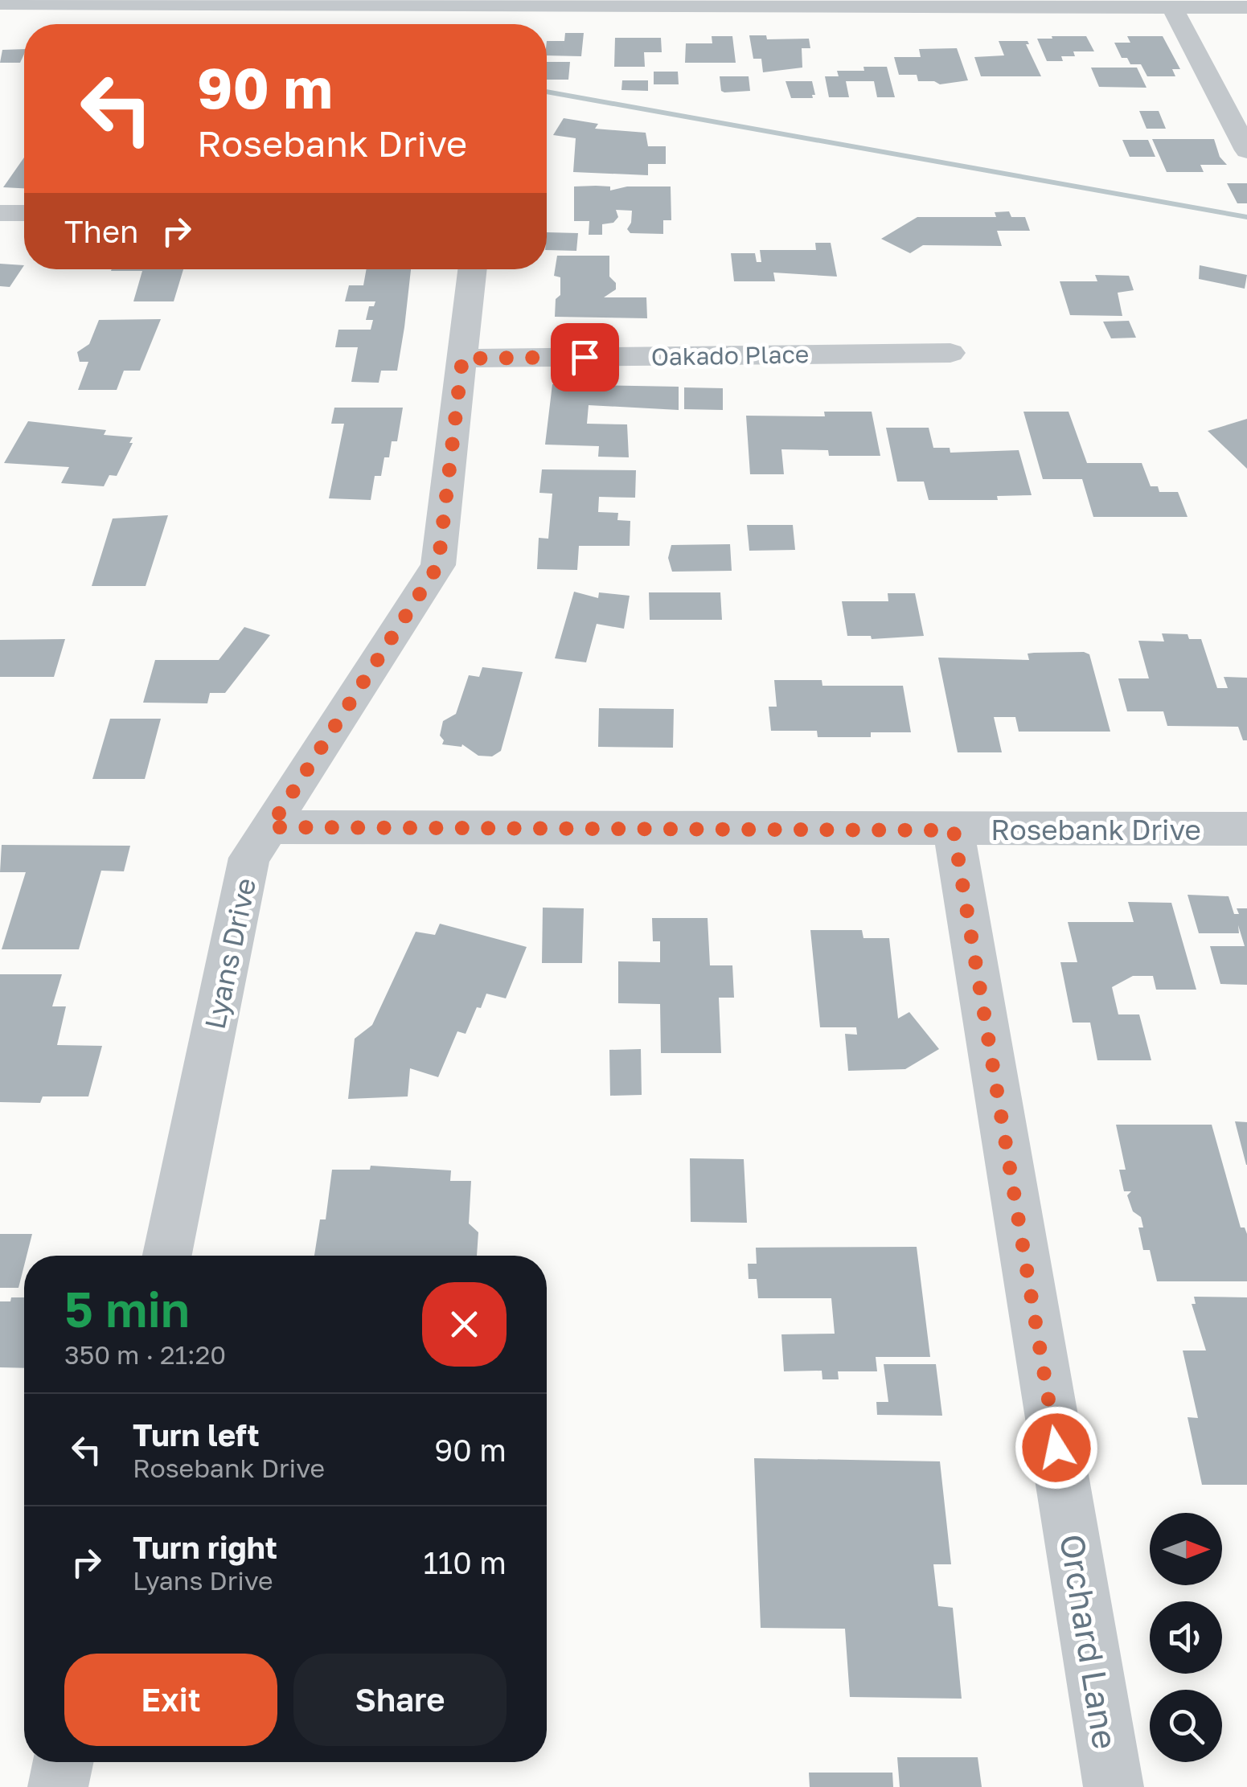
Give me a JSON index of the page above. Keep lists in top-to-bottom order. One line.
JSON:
{"streets":{"street":["Oakado Place","Rosebank Drive","Lyans Drive","Orchard Lane"]},"crossings":[["Oakado Place","Lyans Drive"],["Rosebank Drive","Lyans Drive"],["Rosebank Drive","Orchard Lane"]],"north":"right","page":{"turn":["90 m","Rosebank Drive"],"then":"Then","heading":["5 min","350 m · 21:20"],"list":[{"name":"Turn left","note":"Rosebank Drive","value":"90 m"},{"name":"Turn right","note":"Lyans Drive","value":"110 m"}],"buttons":["Exit","Share"]}}
